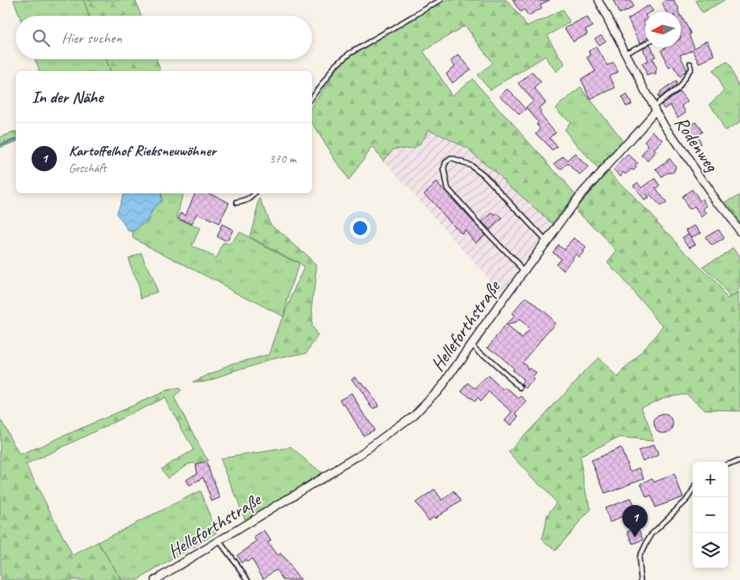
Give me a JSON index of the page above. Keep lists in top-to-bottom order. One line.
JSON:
{"streets":{"street":["Rodenweg","Helleforthstraße"]},"crossings":[["Rodenweg","Helleforthstraße"]],"north":"left","page":{"search":"Hier suchen","heading":"In der Nähe","list":[{"mark":"1","name":"Kartoffelhof Rieksneuwöhner","note":"Geschäft","value":"370 m"}],"map_buttons":["+","−"],"pins":"1"}}
